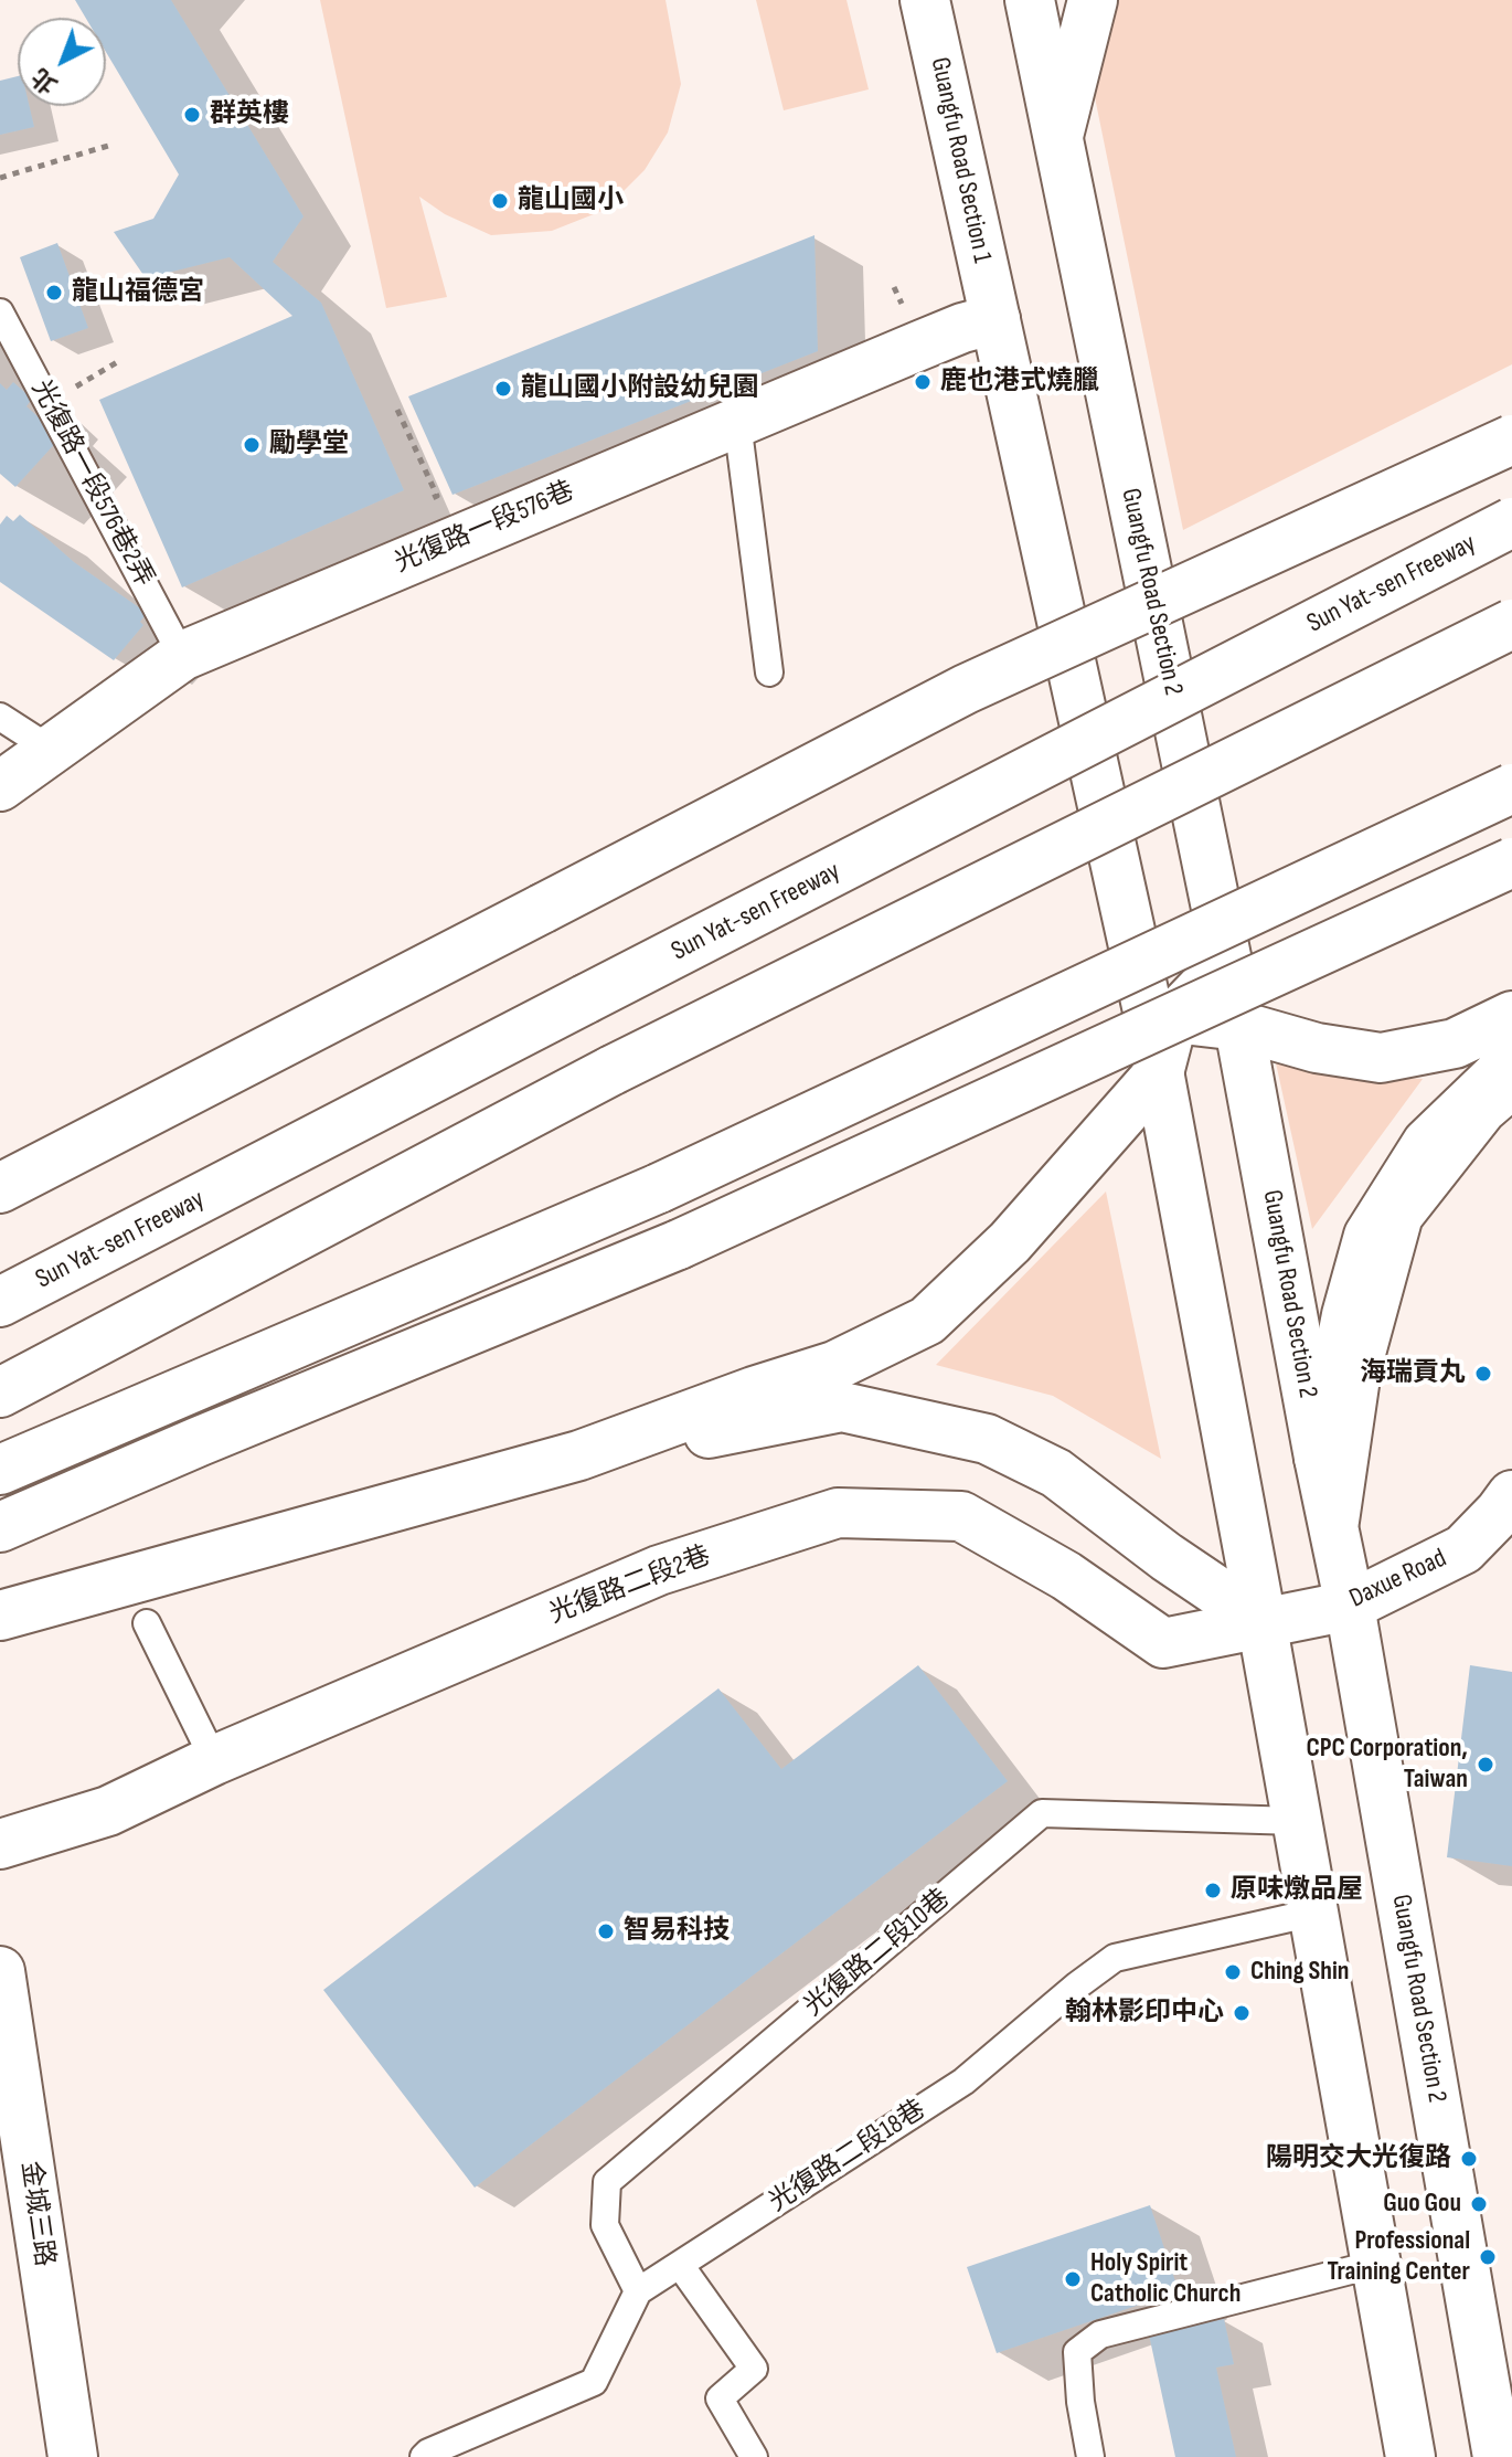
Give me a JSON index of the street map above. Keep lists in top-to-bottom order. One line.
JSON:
{"streets":{"main road":["Guangfu Road Section 1","光復路一段576巷","Sun Yat-sen Freeway","Guangfu Road Section 2","Daxue Road","光復路二段2巷","金城三路"],"lane":["光復路一段576巷2弄","光復路二段10巷","光復路二段18巷"]},"crossings":[["Guangfu Road Section 1","光復路一段576巷"],["光復路一段576巷2弄","光復路一段576巷"],["Guangfu Road Section 2","Daxue Road"],["Daxue Road","光復路二段2巷"],["光復路二段10巷","光復路二段18巷"]],"places":["群英樓","龍山國小","龍山福德宮","鹿也港式燒臘","龍山國小附設幼兒園","勵學堂","海瑞貢丸","CPC Corporation, Taiwan","原味燉品屋","智易科技","Ching Shin","翰林影印中心","陽明交大光復路","Guo Gou","Professional Training Center","Holy Spirit Catholic Church"],"north":"bottom left"}
